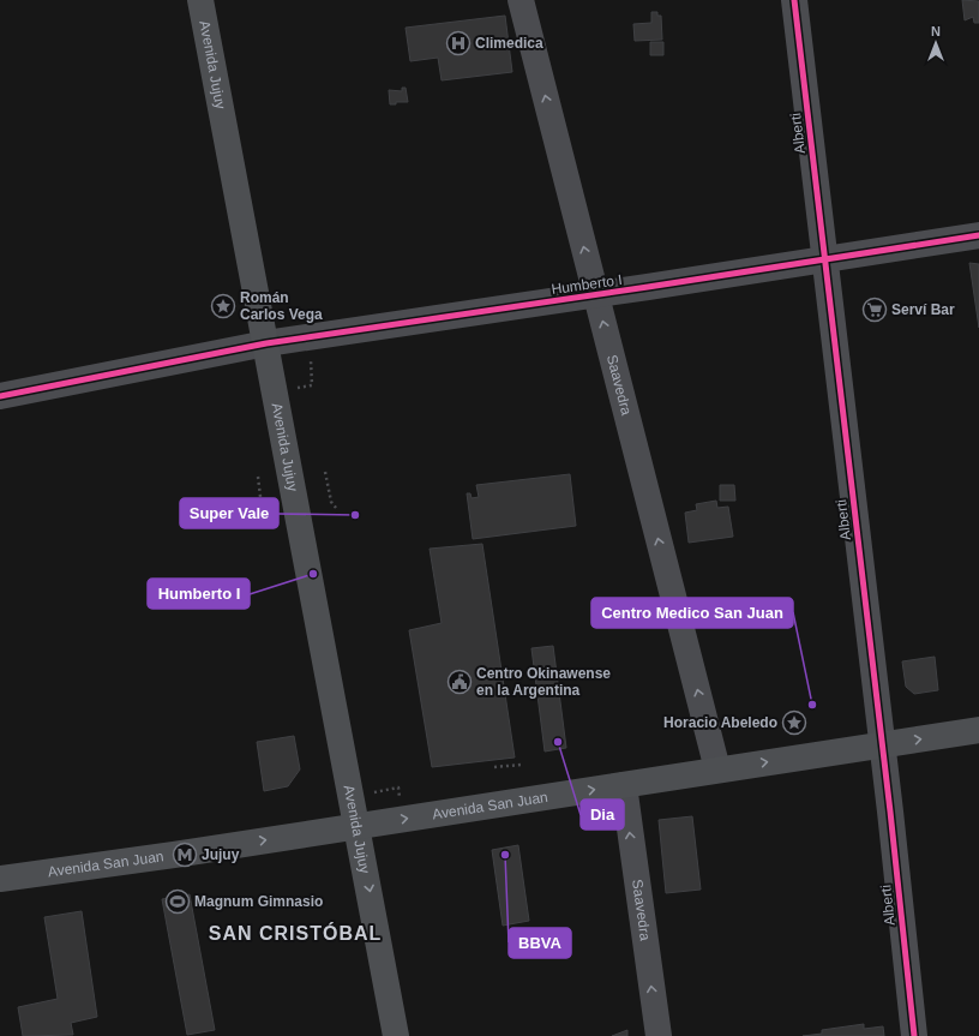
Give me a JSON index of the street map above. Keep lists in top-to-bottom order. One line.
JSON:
{"streets":{"main road":["Avenida Jujuy","Avenida San Juan"],"street":["Alberti","Humberto I","Saavedra"]},"crossings":[["Avenida Jujuy","Humberto I"],["Avenida Jujuy","Avenida San Juan"],["Alberti","Humberto I"],["Alberti","Avenida San Juan"],["Humberto I","Saavedra"],["Saavedra","Avenida San Juan"]],"one_way":["Saavedra","Avenida San Juan"],"districts":["SAN CRISTÓBAL"],"places":{"hospital":["Climedica"],"place":["Román Carlos Vega","Horacio Abeledo"],"supermarket":["Serví Bar"],"other":["Super Vale","Humberto I","Centro Medico San Juan","Dia","BBVA"],"public building":["Centro Okinawense en la Argentina"],"metro station":["Jujuy"],"sports":["Magnum Gimnasio"]},"north":"top"}
